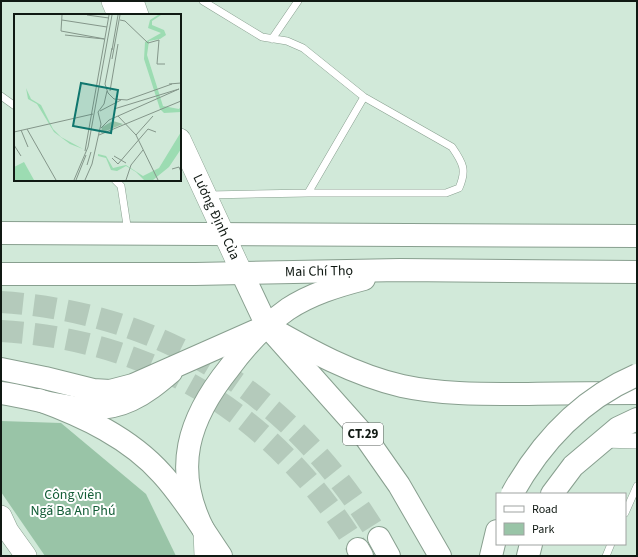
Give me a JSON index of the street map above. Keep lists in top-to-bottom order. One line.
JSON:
{"streets":{"main road":["Lương Định Của","Mai Chí Thọ","CT.29"]},"crossings":[["Lương Định Của","Mai Chí Thọ"]],"parks":["Công viên Ngã Ba An Phú"],"legend":["Road","Park"]}
